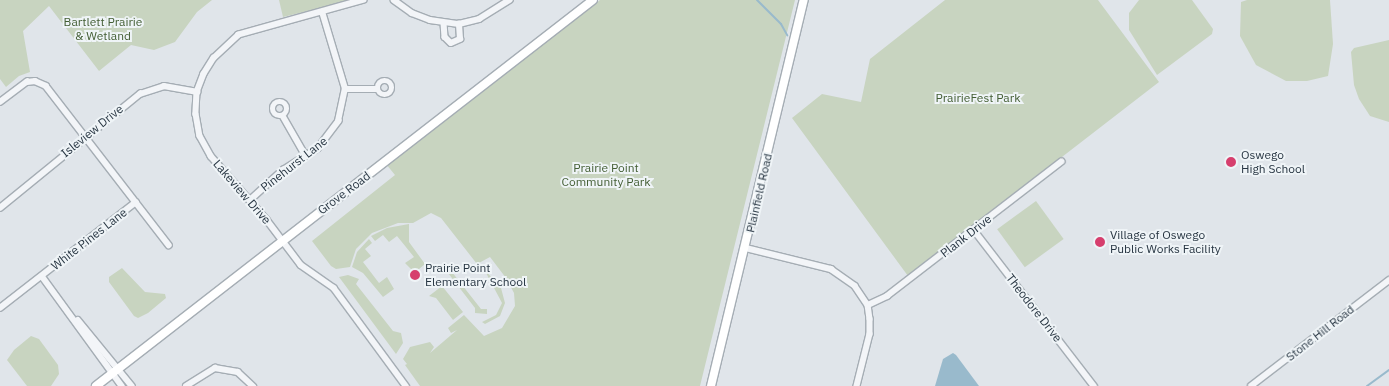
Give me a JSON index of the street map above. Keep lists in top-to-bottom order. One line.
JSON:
{"streets":{"street":["Isleview Drive","Pinehurst Lane","Lakeview Drive","Grove Road","Plainfield Road","Plank Drive","White Pines Lane","Theodore Drive","Stone Hill Road"]},"crossings":[["Isleview Drive","Pinehurst Lane"],["Isleview Drive","Lakeview Drive"],["Pinehurst Lane","Lakeview Drive"],["Lakeview Drive","Grove Road"],["Plank Drive","Theodore Drive"]],"parks":["Bartlett Prairie & Wetland","PrairieFest Park","Prairie Point Community Park"],"places":["Oswego High School","Village of Oswego Public Works Facility","Prairie Point Elementary School"]}
